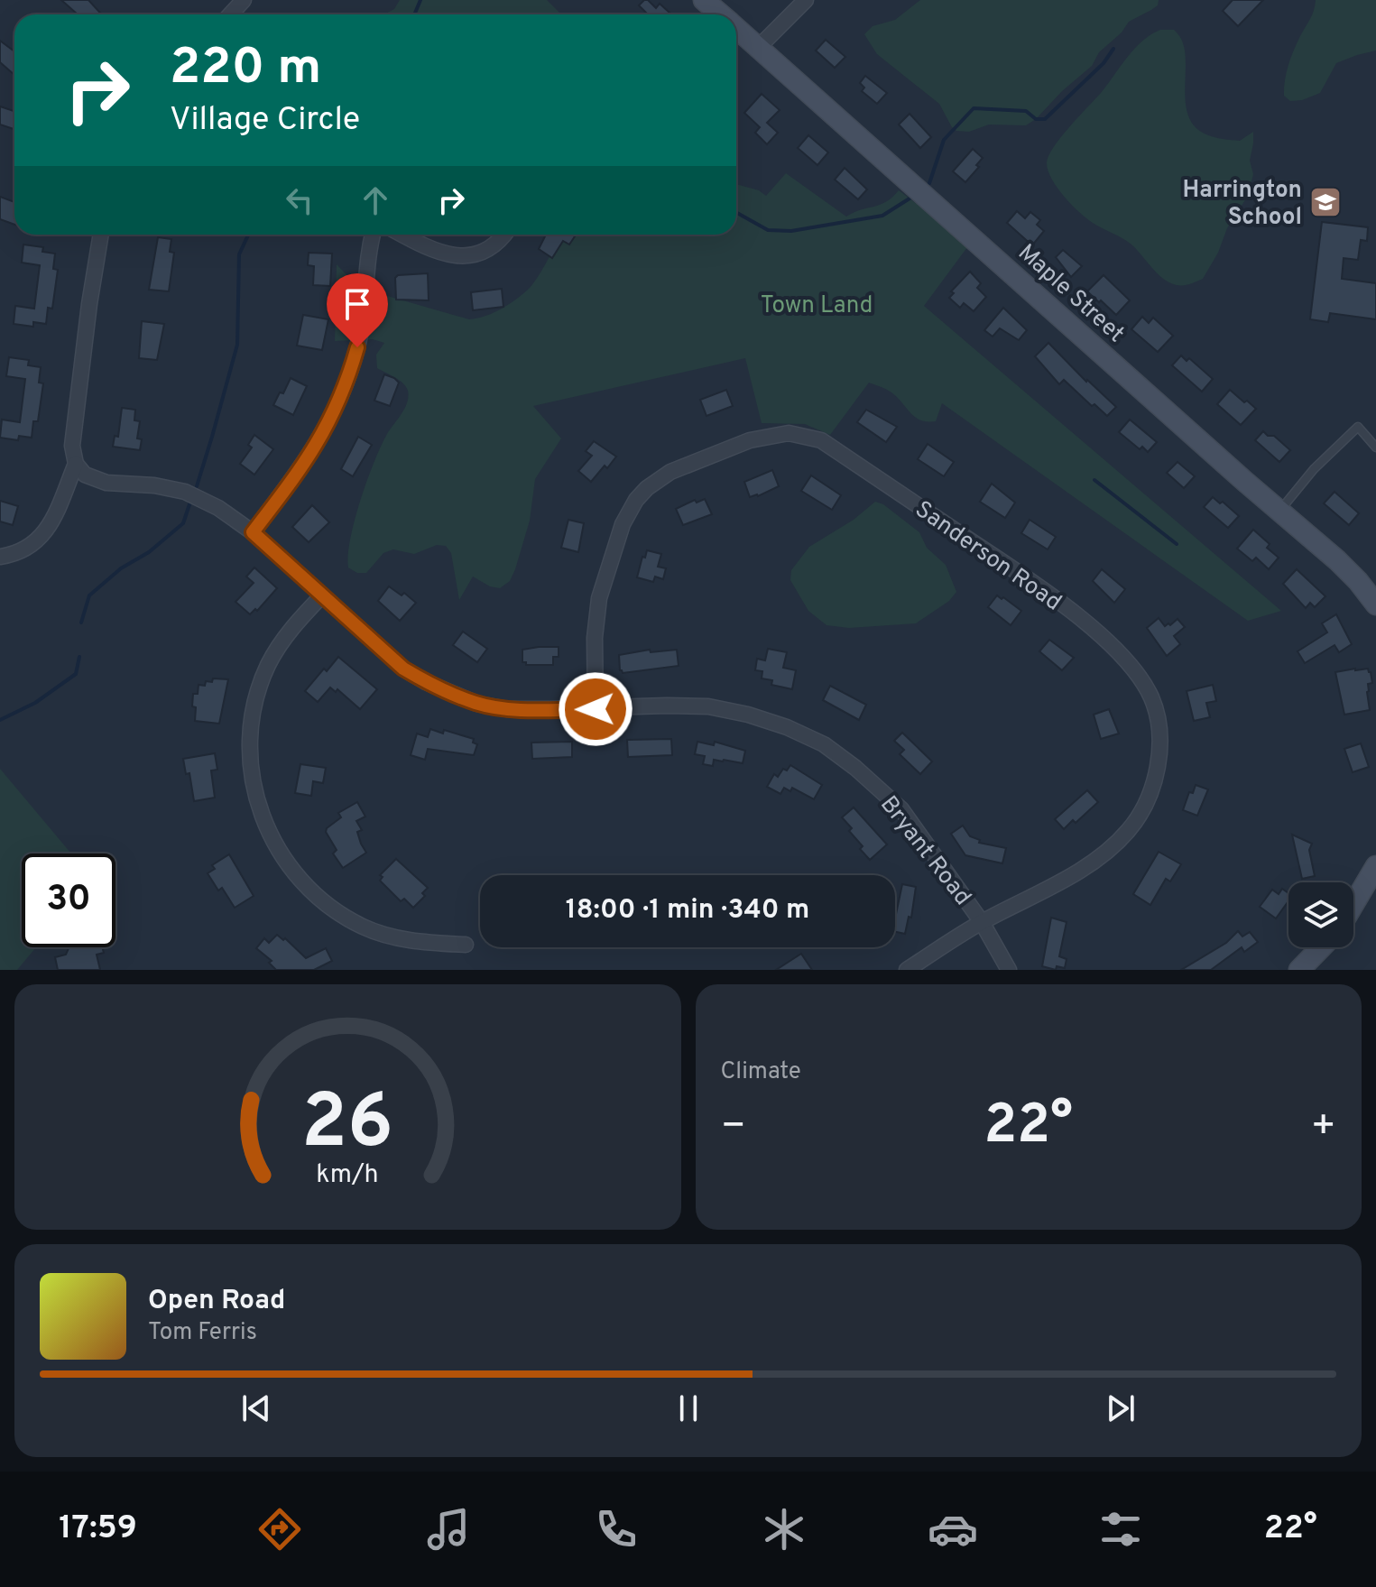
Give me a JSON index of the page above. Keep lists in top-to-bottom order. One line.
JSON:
{"streets":{"main road":["Maple Street"],"street":["Sanderson Road","Bryant Road"]},"crossings":[["Sanderson Road","Bryant Road"]],"parks":["Town Land"],"places":{"school or university":["Harrington School"]},"page":{"turn":["220 m","Village Circle"],"limit":"30","trip":"18:00 · 1 min · 340 m","tile":"Climate","heat":["−","22°","+"],"song":["Open Road","Tom Ferris"],"tabs":["17:59","22°"],"gauge":["26","km/h"]}}
